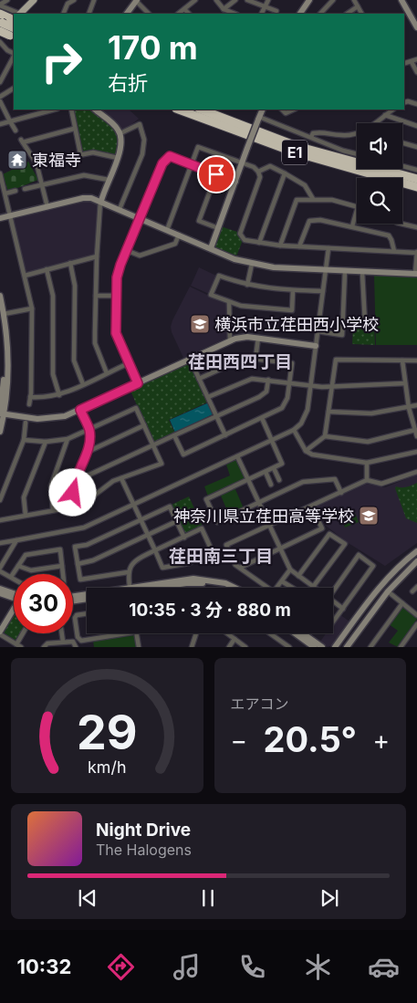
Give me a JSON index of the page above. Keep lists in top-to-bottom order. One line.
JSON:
{"streets":{"highway":["E1"]},"districts":["荏田西四丁目","荏田南三丁目"],"places":{"temple":["東福寺"],"school or university":["横浜市立荏田西小学校","神奈川県立荏田高等学校"]},"page":{"turn":["170 m","右折"],"limit":"30","trip":"10:35 · 3 分 · 880 m","tile":"エアコン","heat":["−","20.5°","+"],"song":["Night Drive","The Halogens"],"tabs":"10:32","gauge":["29","km/h"]}}
